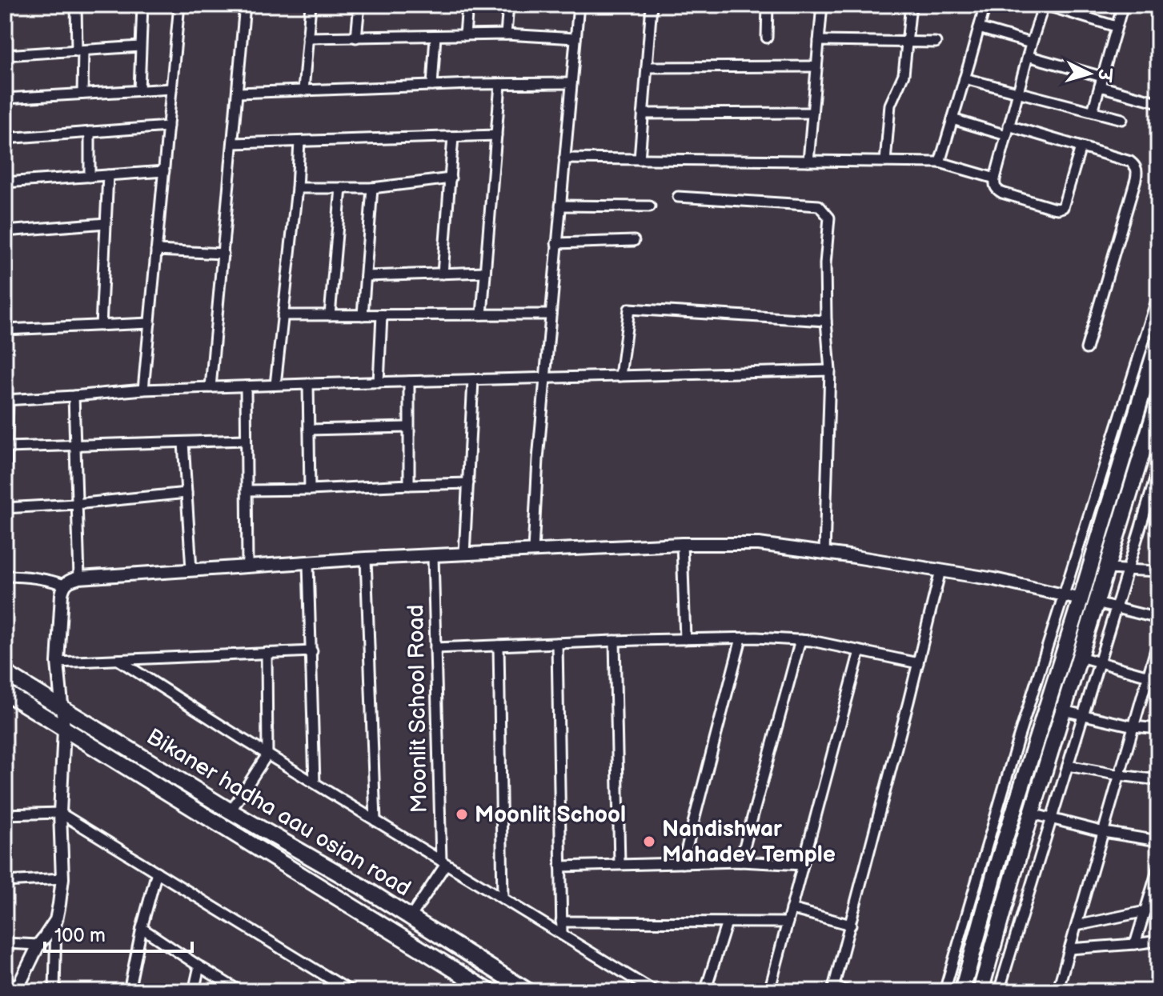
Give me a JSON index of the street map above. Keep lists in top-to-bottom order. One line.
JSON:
{"streets":{"main road":["Bikaner hadha aau osian road"],"street":["Moonlit School Road"]},"places":["Moonlit School","Nandishwar Mahadev Temple"],"scale_bar":"100 m","north":"right"}
